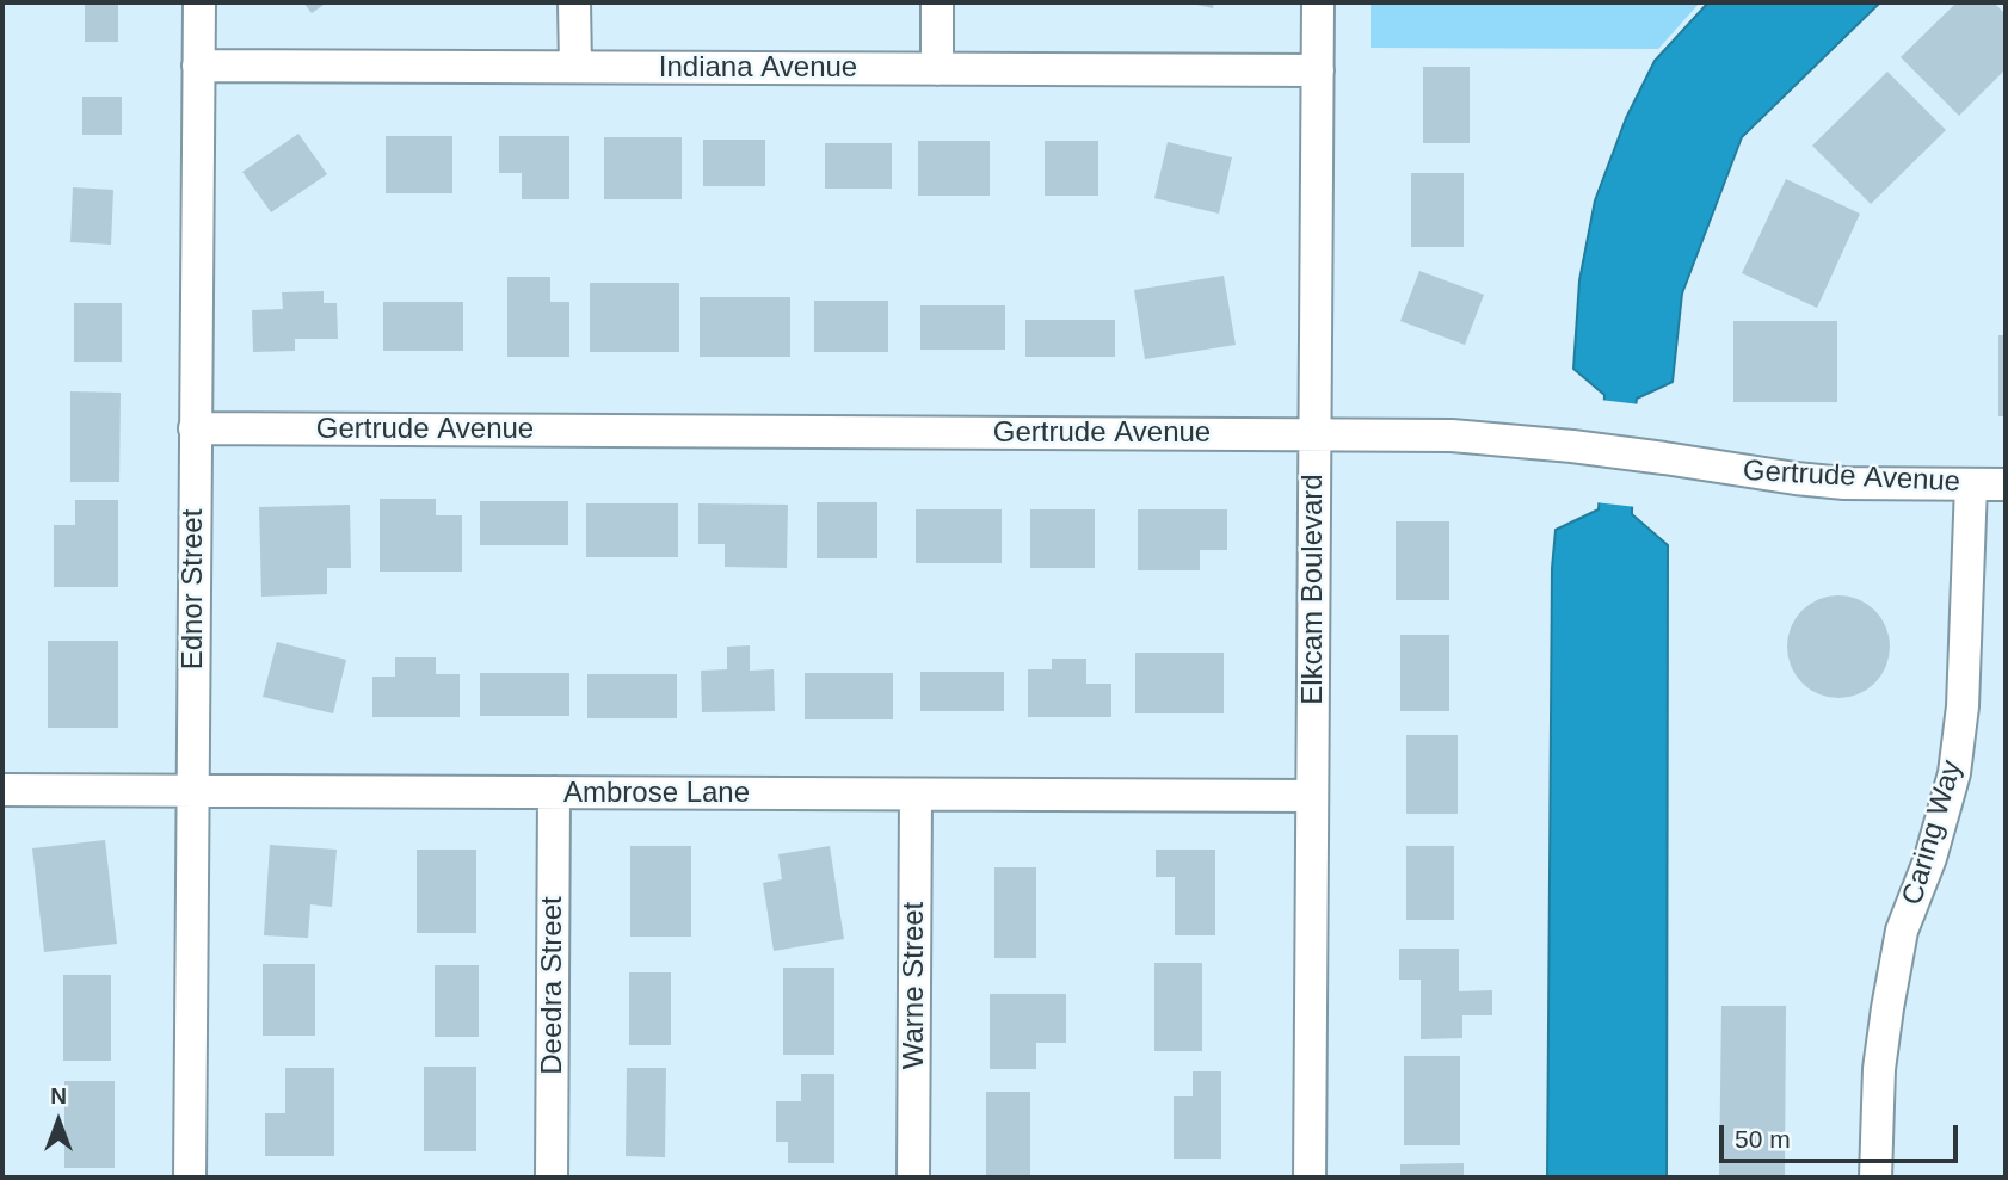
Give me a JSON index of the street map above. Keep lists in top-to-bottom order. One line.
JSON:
{"streets":{"street":["Indiana Avenue","Gertrude Avenue","Ednor Street","Elkcam Boulevard","Ambrose Lane","Caring Way","Deedra Street","Warne Street"]},"crossings":[["Indiana Avenue","Ednor Street"],["Indiana Avenue","Elkcam Boulevard"],["Gertrude Avenue","Ednor Street"],["Gertrude Avenue","Elkcam Boulevard"],["Gertrude Avenue","Caring Way"],["Ednor Street","Ambrose Lane"],["Elkcam Boulevard","Ambrose Lane"],["Ambrose Lane","Deedra Street"],["Ambrose Lane","Warne Street"]],"scale_bar":"50 m","north":"top"}
